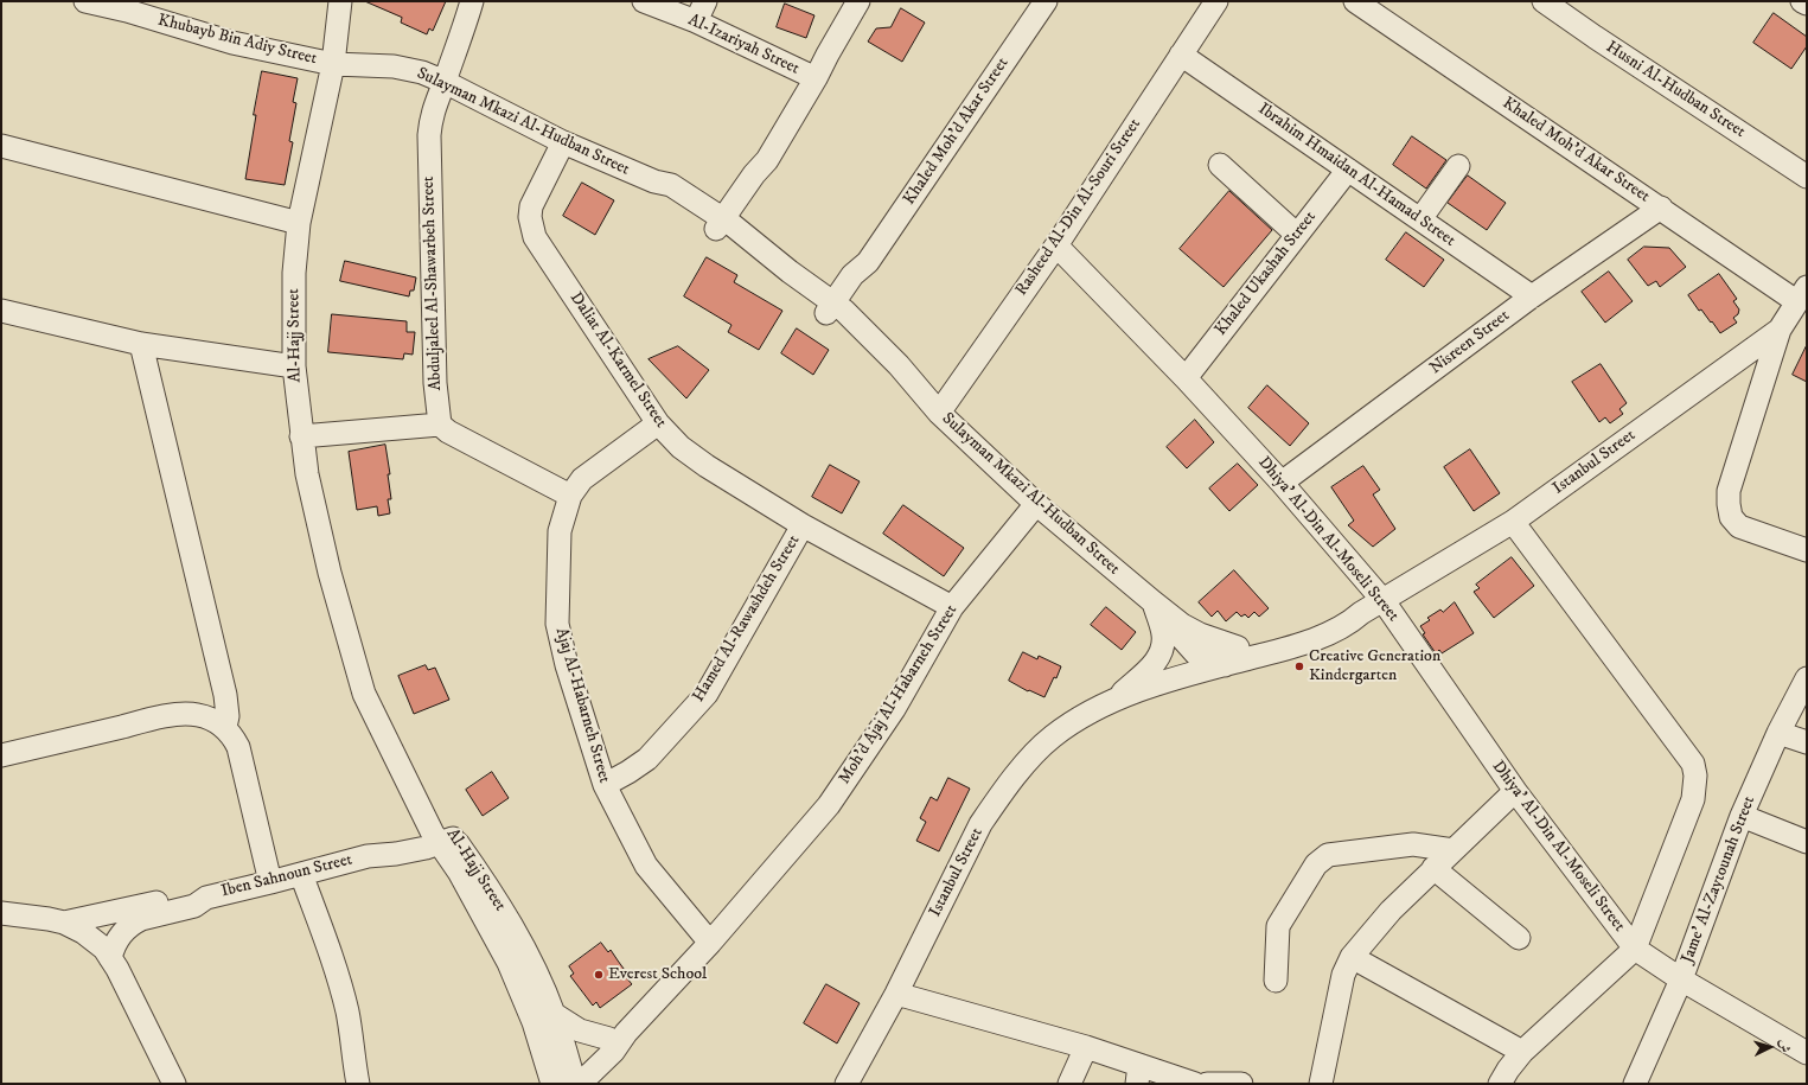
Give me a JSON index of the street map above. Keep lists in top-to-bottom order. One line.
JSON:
{"streets":{"street":["Khubayb Bin Adiy Street","Al-Izariyah Street","Husni Al-Hudban Street","Sulayman Mkazi Al-Hudban Street","Khaled Moh’d Akar Street","Ibrahim Hmaidan Al-Hamad Street","Rasheed Al-Din Al-Souri Street","Khaled Ukashah Street","Abduljaleel Al-Shawarbeh Street","Al-Hajj Street","Nisreen Street","Daliat Al-Karmel Street","Istanbul Street","Dhiya’ Al-Din Al-Moseli Street","Hamed Al-Rawashdeh Street","Moh’d Ajaj Al-Habarneh Street","Ajaj Al-Habarneh Street","Iben Sahnoun Street","Jame' Al-Zaytounah Street"]},"crossings":[["Khubayb Bin Adiy Street","Sulayman Mkazi Al-Hudban Street"],["Khubayb Bin Adiy Street","Al-Hajj Street"],["Sulayman Mkazi Al-Hudban Street","Khaled Moh’d Akar Street"],["Sulayman Mkazi Al-Hudban Street","Rasheed Al-Din Al-Souri Street"],["Sulayman Mkazi Al-Hudban Street","Abduljaleel Al-Shawarbeh Street"],["Sulayman Mkazi Al-Hudban Street","Al-Hajj Street"],["Sulayman Mkazi Al-Hudban Street","Daliat Al-Karmel Street"],["Sulayman Mkazi Al-Hudban Street","Istanbul Street"],["Sulayman Mkazi Al-Hudban Street","Moh’d Ajaj Al-Habarneh Street"],["Khaled Moh’d Akar Street","Nisreen Street"],["Khaled Moh’d Akar Street","Istanbul Street"],["Ibrahim Hmaidan Al-Hamad Street","Rasheed Al-Din Al-Souri Street"],["Ibrahim Hmaidan Al-Hamad Street","Khaled Ukashah Street"],["Ibrahim Hmaidan Al-Hamad Street","Nisreen Street"],["Rasheed Al-Din Al-Souri Street","Dhiya’ Al-Din Al-Moseli Street"],["Khaled Ukashah Street","Dhiya’ Al-Din Al-Moseli Street"],["Al-Hajj Street","Moh’d Ajaj Al-Habarneh Street"],["Al-Hajj Street","Iben Sahnoun Street"],["Nisreen Street","Dhiya’ Al-Din Al-Moseli Street"],["Daliat Al-Karmel Street","Hamed Al-Rawashdeh Street"],["Daliat Al-Karmel Street","Moh’d Ajaj Al-Habarneh Street"],["Daliat Al-Karmel Street","Ajaj Al-Habarneh Street"],["Istanbul Street","Dhiya’ Al-Din Al-Moseli Street"],["Dhiya’ Al-Din Al-Moseli Street","Jame' Al-Zaytounah Street"],["Hamed Al-Rawashdeh Street","Ajaj Al-Habarneh Street"],["Moh’d Ajaj Al-Habarneh Street","Ajaj Al-Habarneh Street"]],"places":["Creative Generation Kindergarten","Everest School"],"north":"right"}
